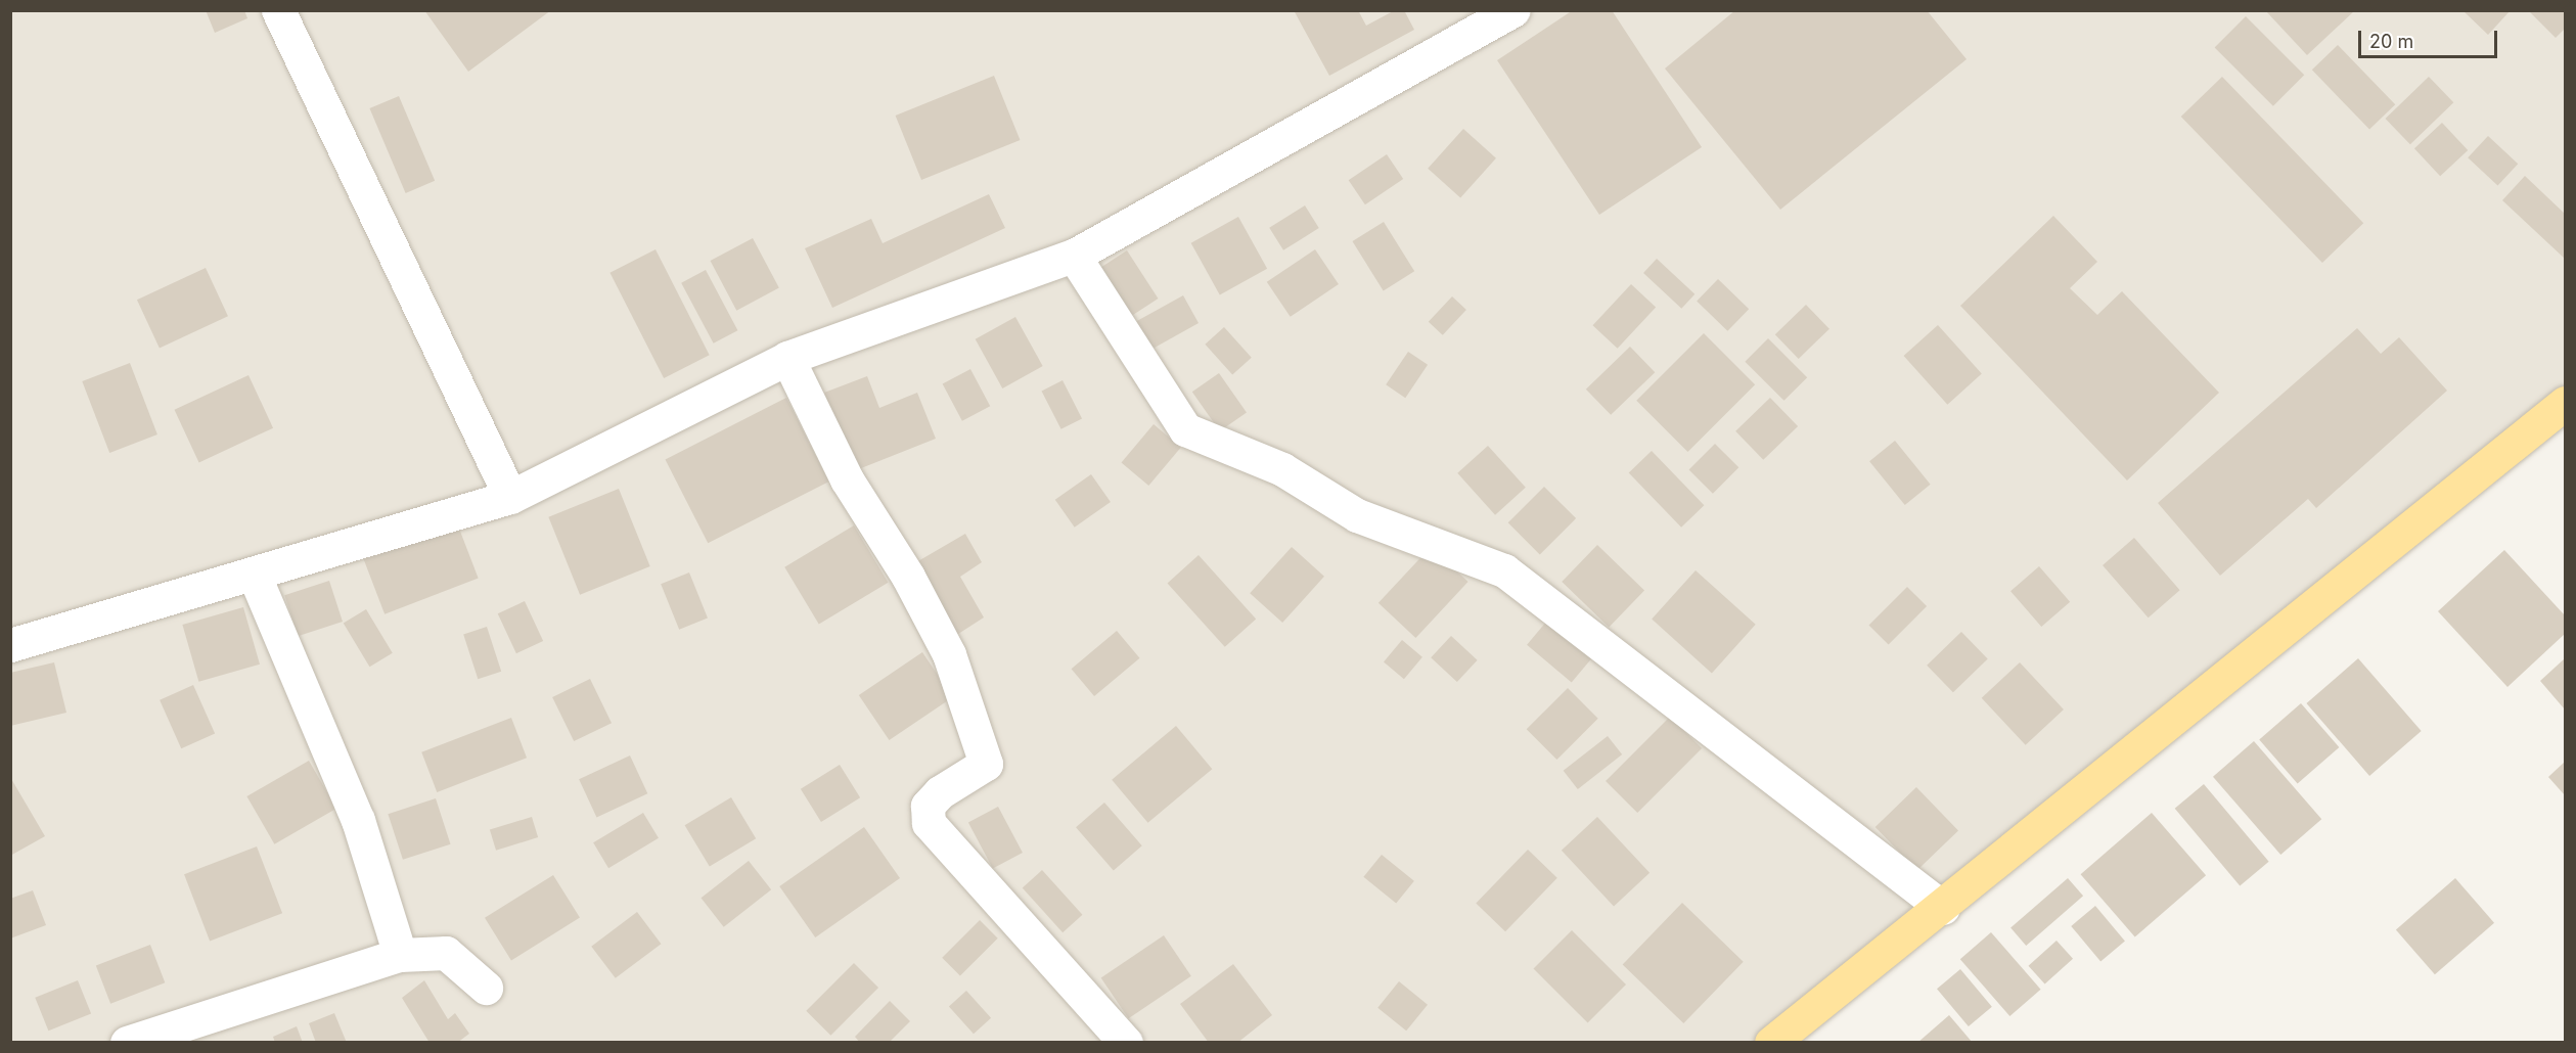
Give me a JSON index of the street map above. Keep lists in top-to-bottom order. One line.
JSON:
{"scale_bar":"20 m"}
